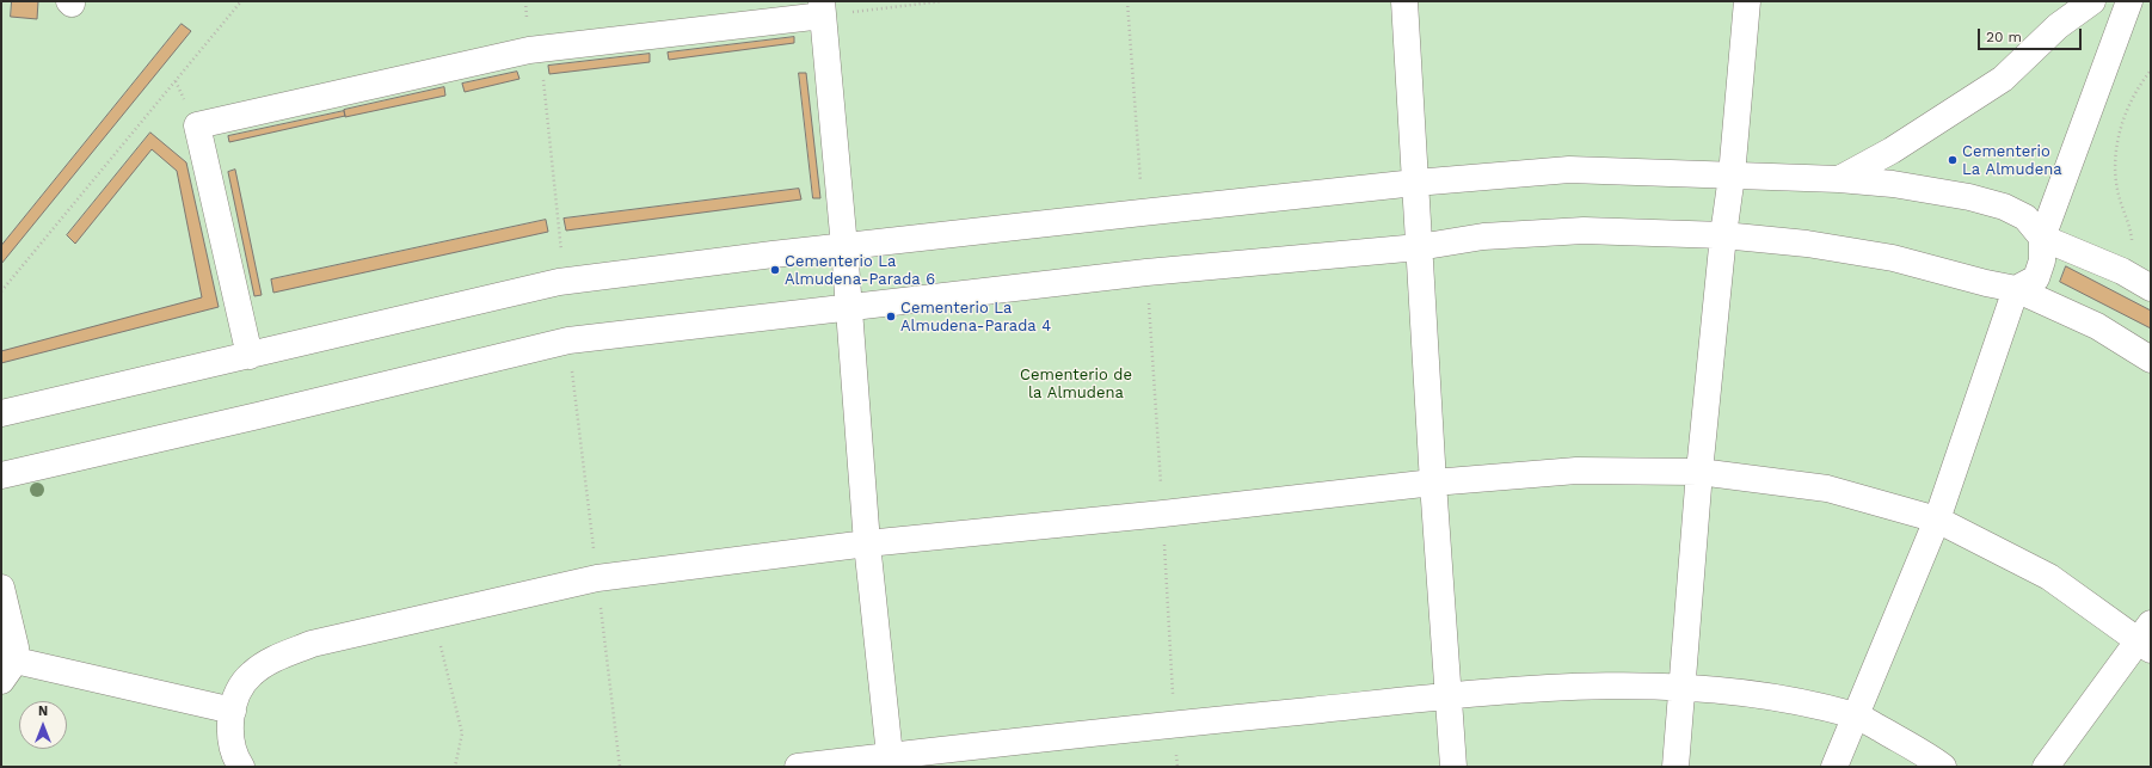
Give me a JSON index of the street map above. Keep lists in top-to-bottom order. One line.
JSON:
{"parks":["Cementerio de la Almudena"],"places":["Cementerio La Almudena","Cementerio La Almudena-Parada 6","Cementerio La Almudena-Parada 4"],"scale_bar":"20 m","north":"top"}
